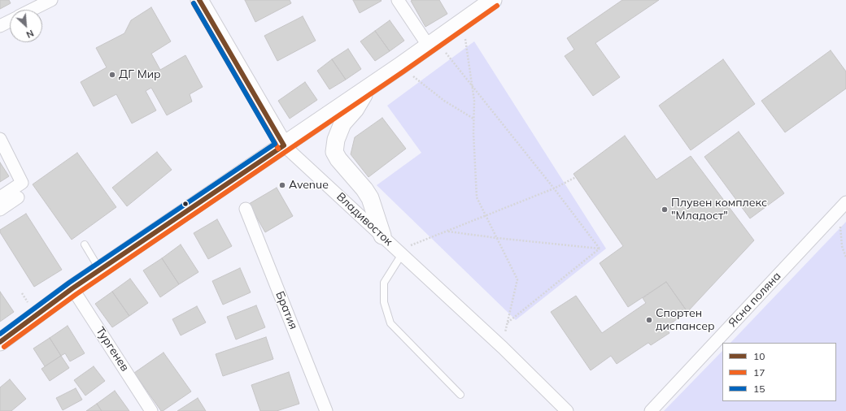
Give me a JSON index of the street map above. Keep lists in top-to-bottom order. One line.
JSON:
{"streets":{"street":["Владивосток","Ясна поляна","Братия","Тургенев"]},"places":["ДГ Мир","Avenue","Плувен комплекс \"Младост\"","Спортен диспансер"],"lines":["transit line 10","transit line 17","transit line 15"],"legend":["10","17","15"],"north":"bottom right"}
